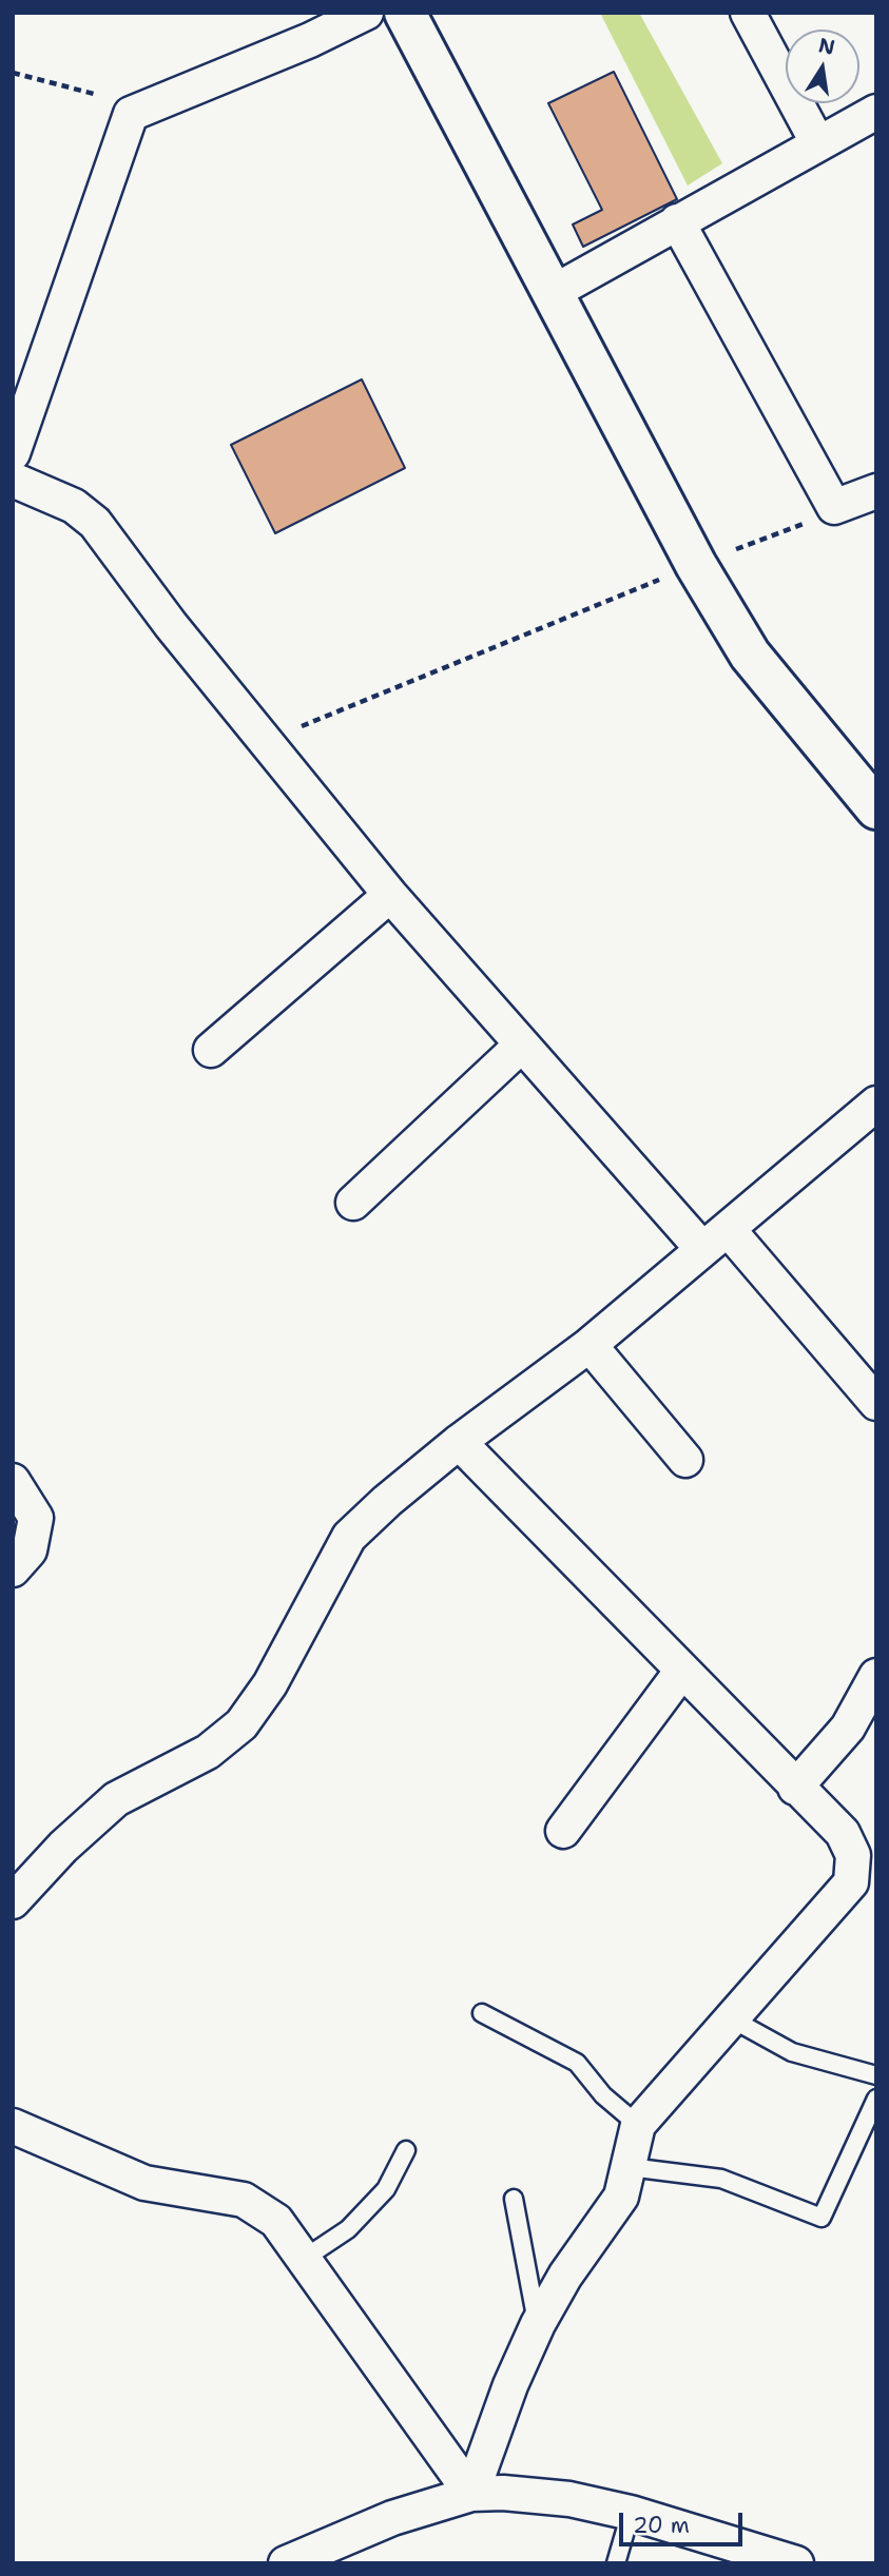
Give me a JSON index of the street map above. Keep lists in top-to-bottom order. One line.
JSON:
{"scale_bar":"20 m","north":"top"}
